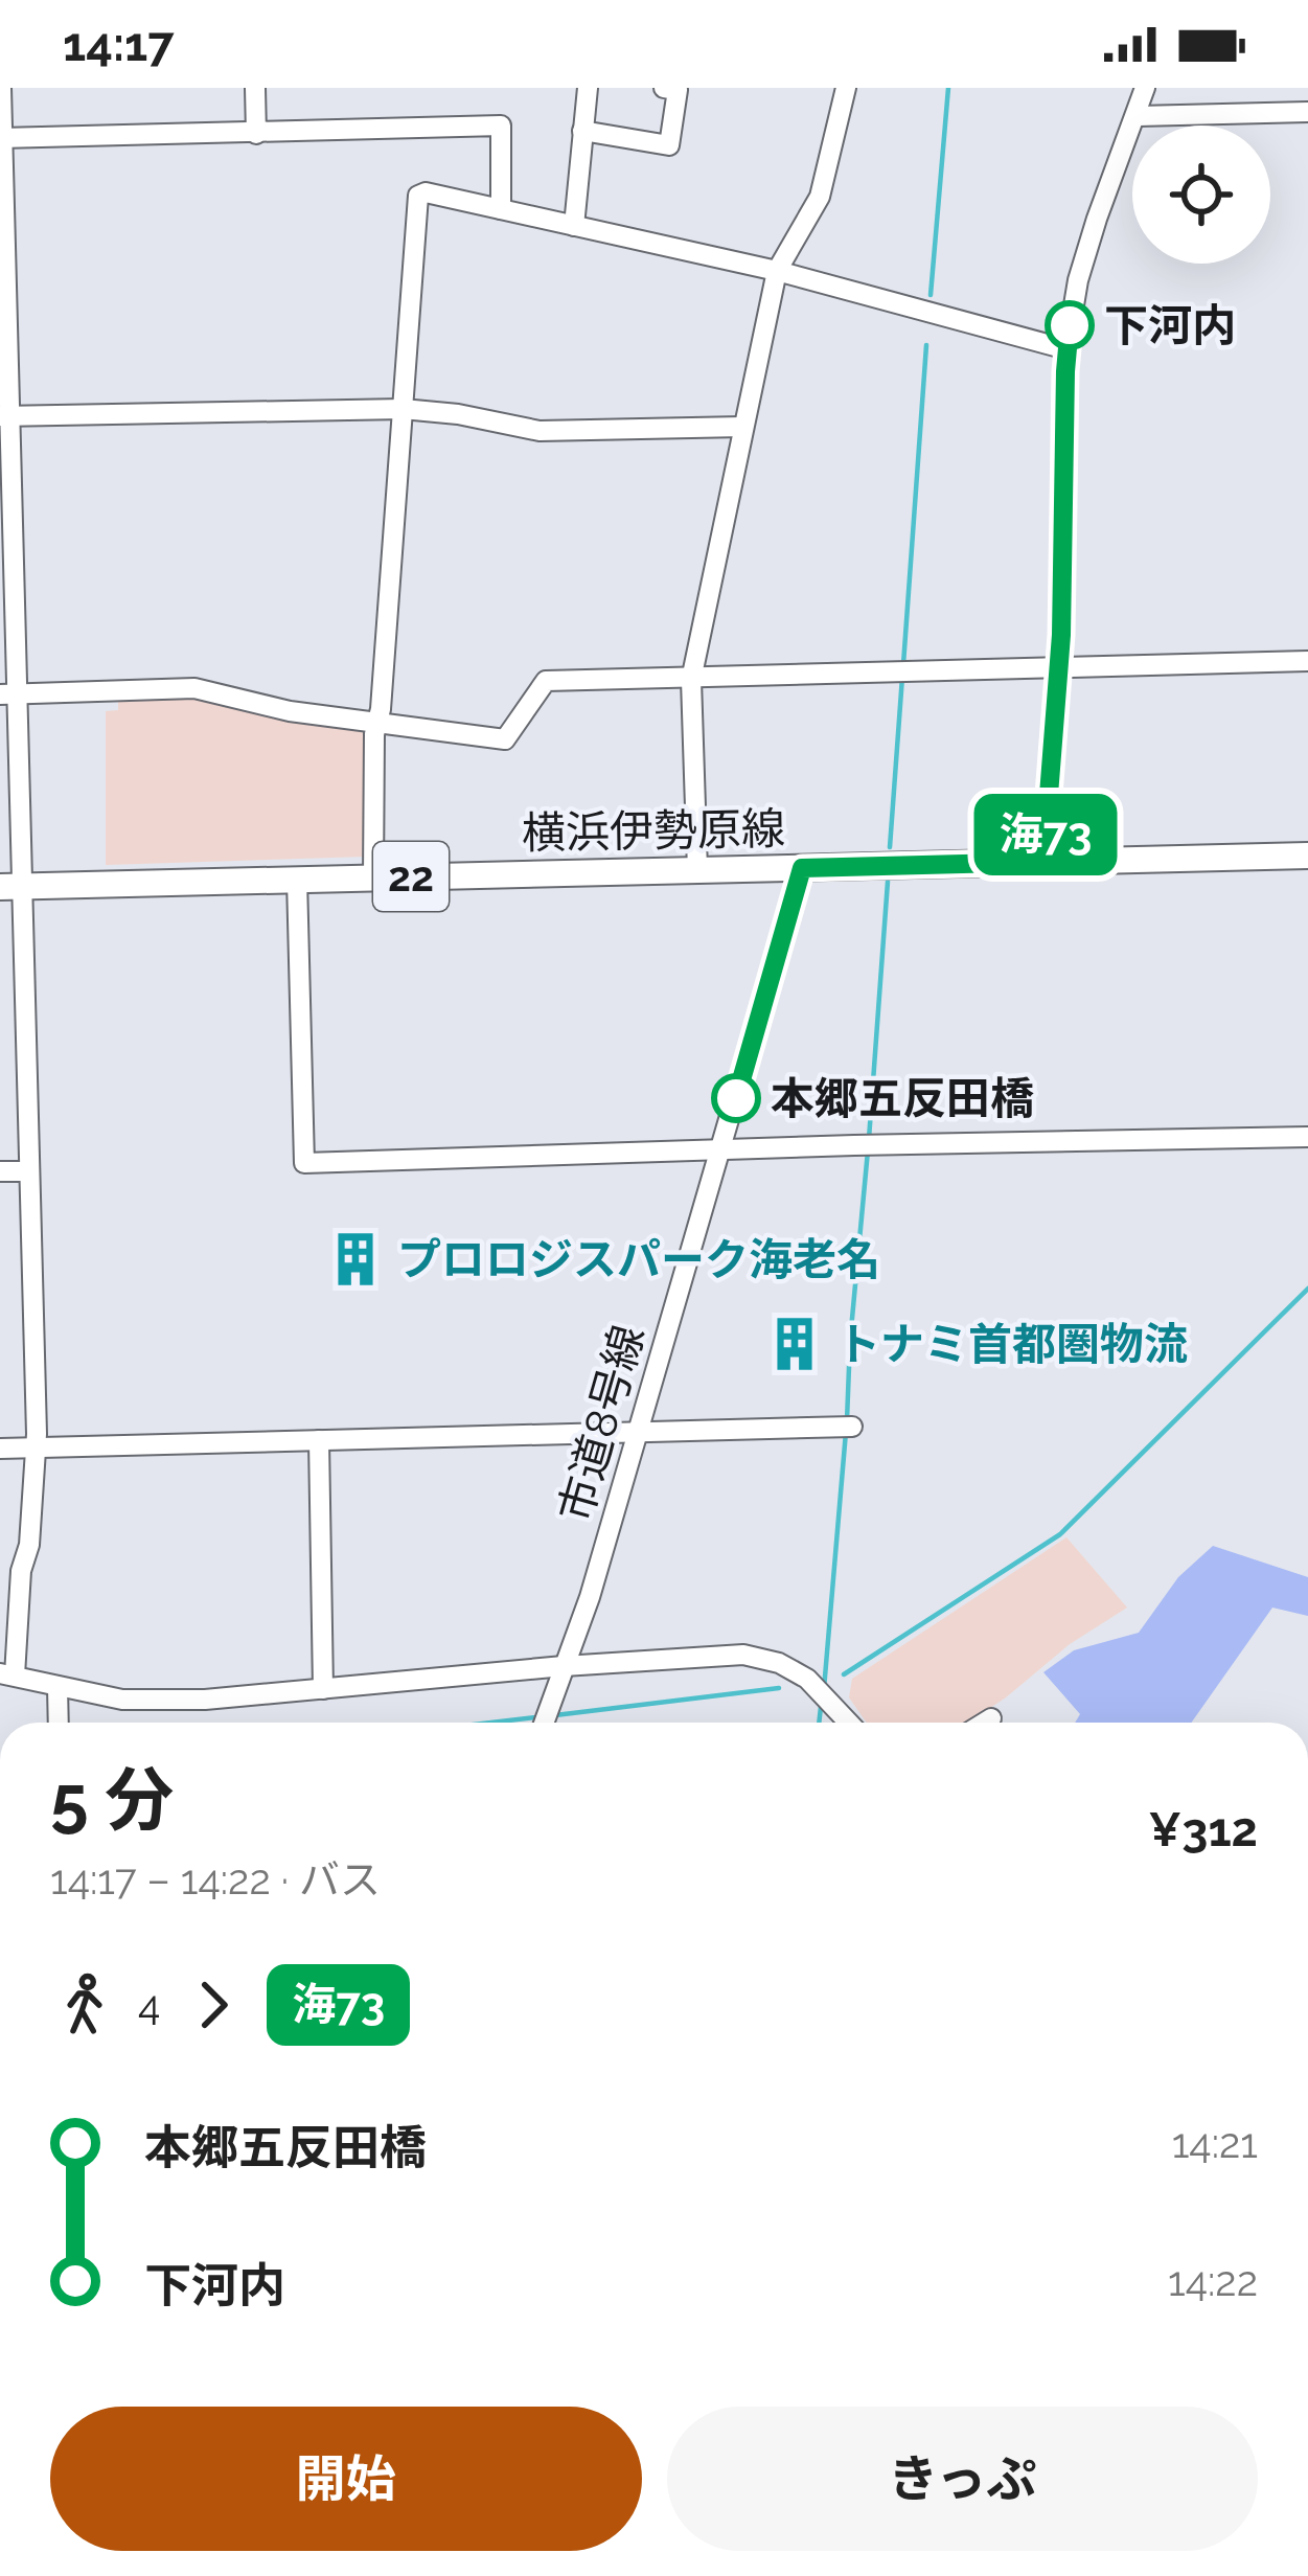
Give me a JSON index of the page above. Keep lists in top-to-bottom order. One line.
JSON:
{"streets":{"main road":["横浜伊勢原線","22"],"street":["市道8号線"]},"crossings":[["横浜伊勢原線","市道8号線"]],"places":{"other":["下河内","本郷五反田橋"],"building":["プロロジスパーク海老名","トナミ首都圏物流"]},"lines":["bus line 海73"],"page":{"status":"14:17","on_map":"海73","heading":["5 分","14:17 – 14:22 · バス","¥312"],"legs":["4","海73"],"list":[{"name":"本郷五反田橋","value":"14:21"},{"name":"下河内","value":"14:22"}],"buttons":["開始","きっぷ"]}}
